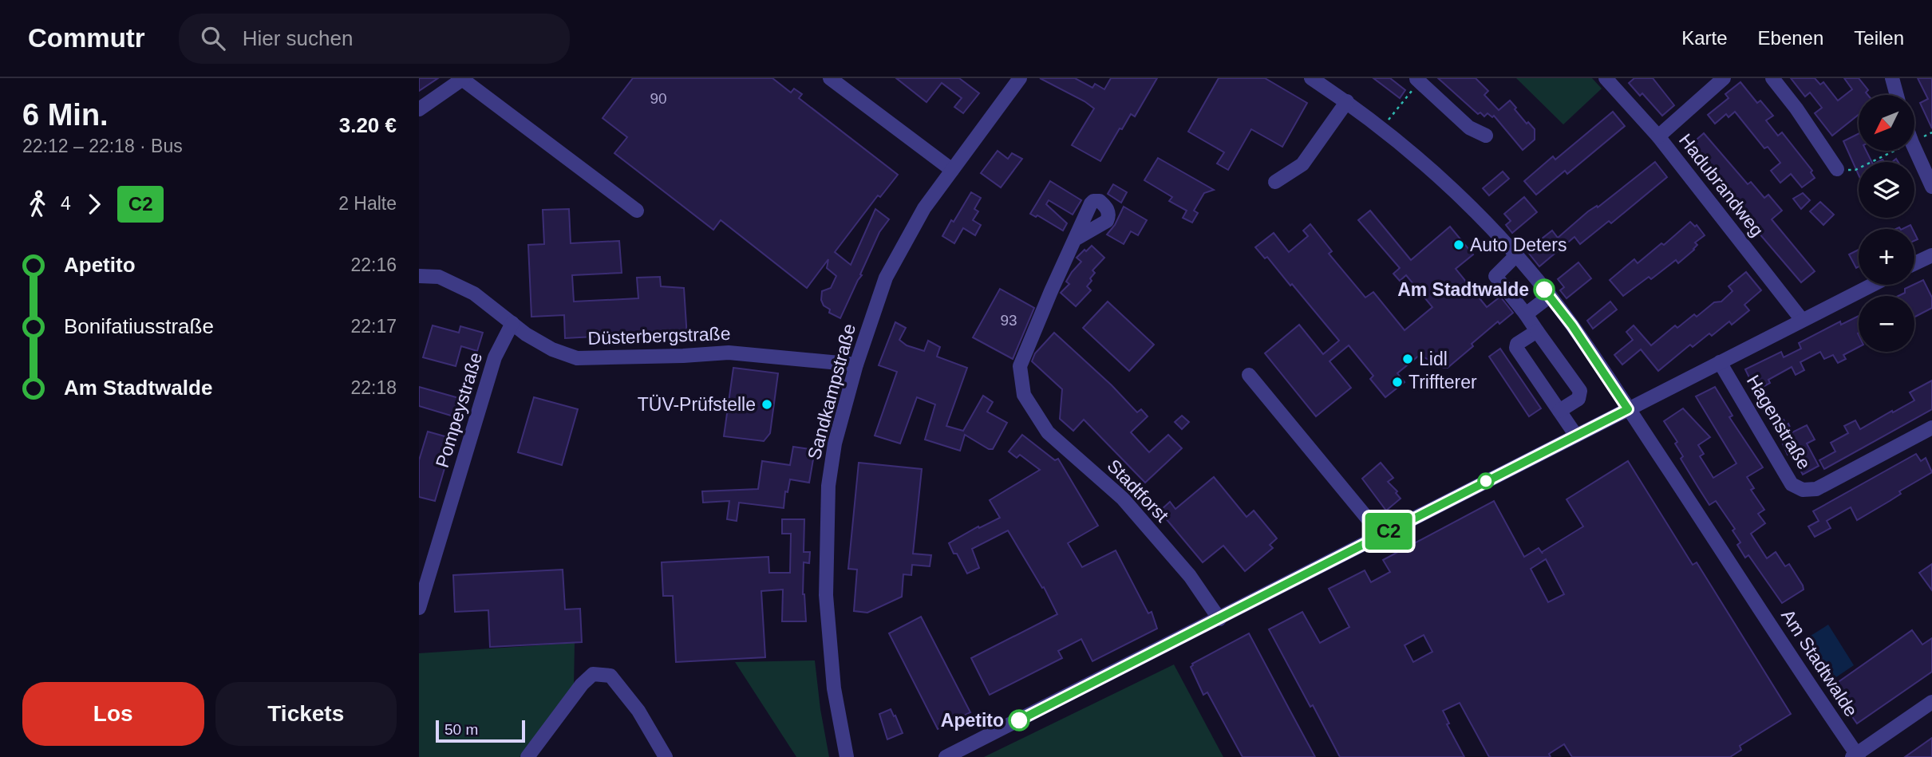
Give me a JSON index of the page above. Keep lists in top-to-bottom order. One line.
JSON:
{"streets":{"street":["Hadubrandweg","Düsterbergstraße","Sandkampstraße","Pompeystraße","Hagenstraße","Stadtforst","Am Stadtwalde"]},"crossings":[["Düsterbergstraße","Sandkampstraße"],["Düsterbergstraße","Pompeystraße"]],"places":["Auto Deters","Am Stadtwalde","Lidl","Triffterer","TÜV-Prüfstelle","Apetito"],"lines":["bus line C2"],"house_numbers":["90","93"],"scale_bar":"50 m","north":"bottom left","page":{"header":"Commutr","search":"Hier suchen","nav":["Karte","Ebenen","Teilen"],"heading":["6 Min.","22:12 – 22:18 · Bus","3.20 €"],"on_map":"C2","map_buttons":["+","−"],"legs":["4","C2","2 Halte"],"list":[{"name":"Apetito","value":"22:16"},{"name":"Bonifatiusstraße","value":"22:17"},{"name":"Am Stadtwalde","value":"22:18"}],"buttons":["Los","Tickets"],"scale":"50 m"}}
